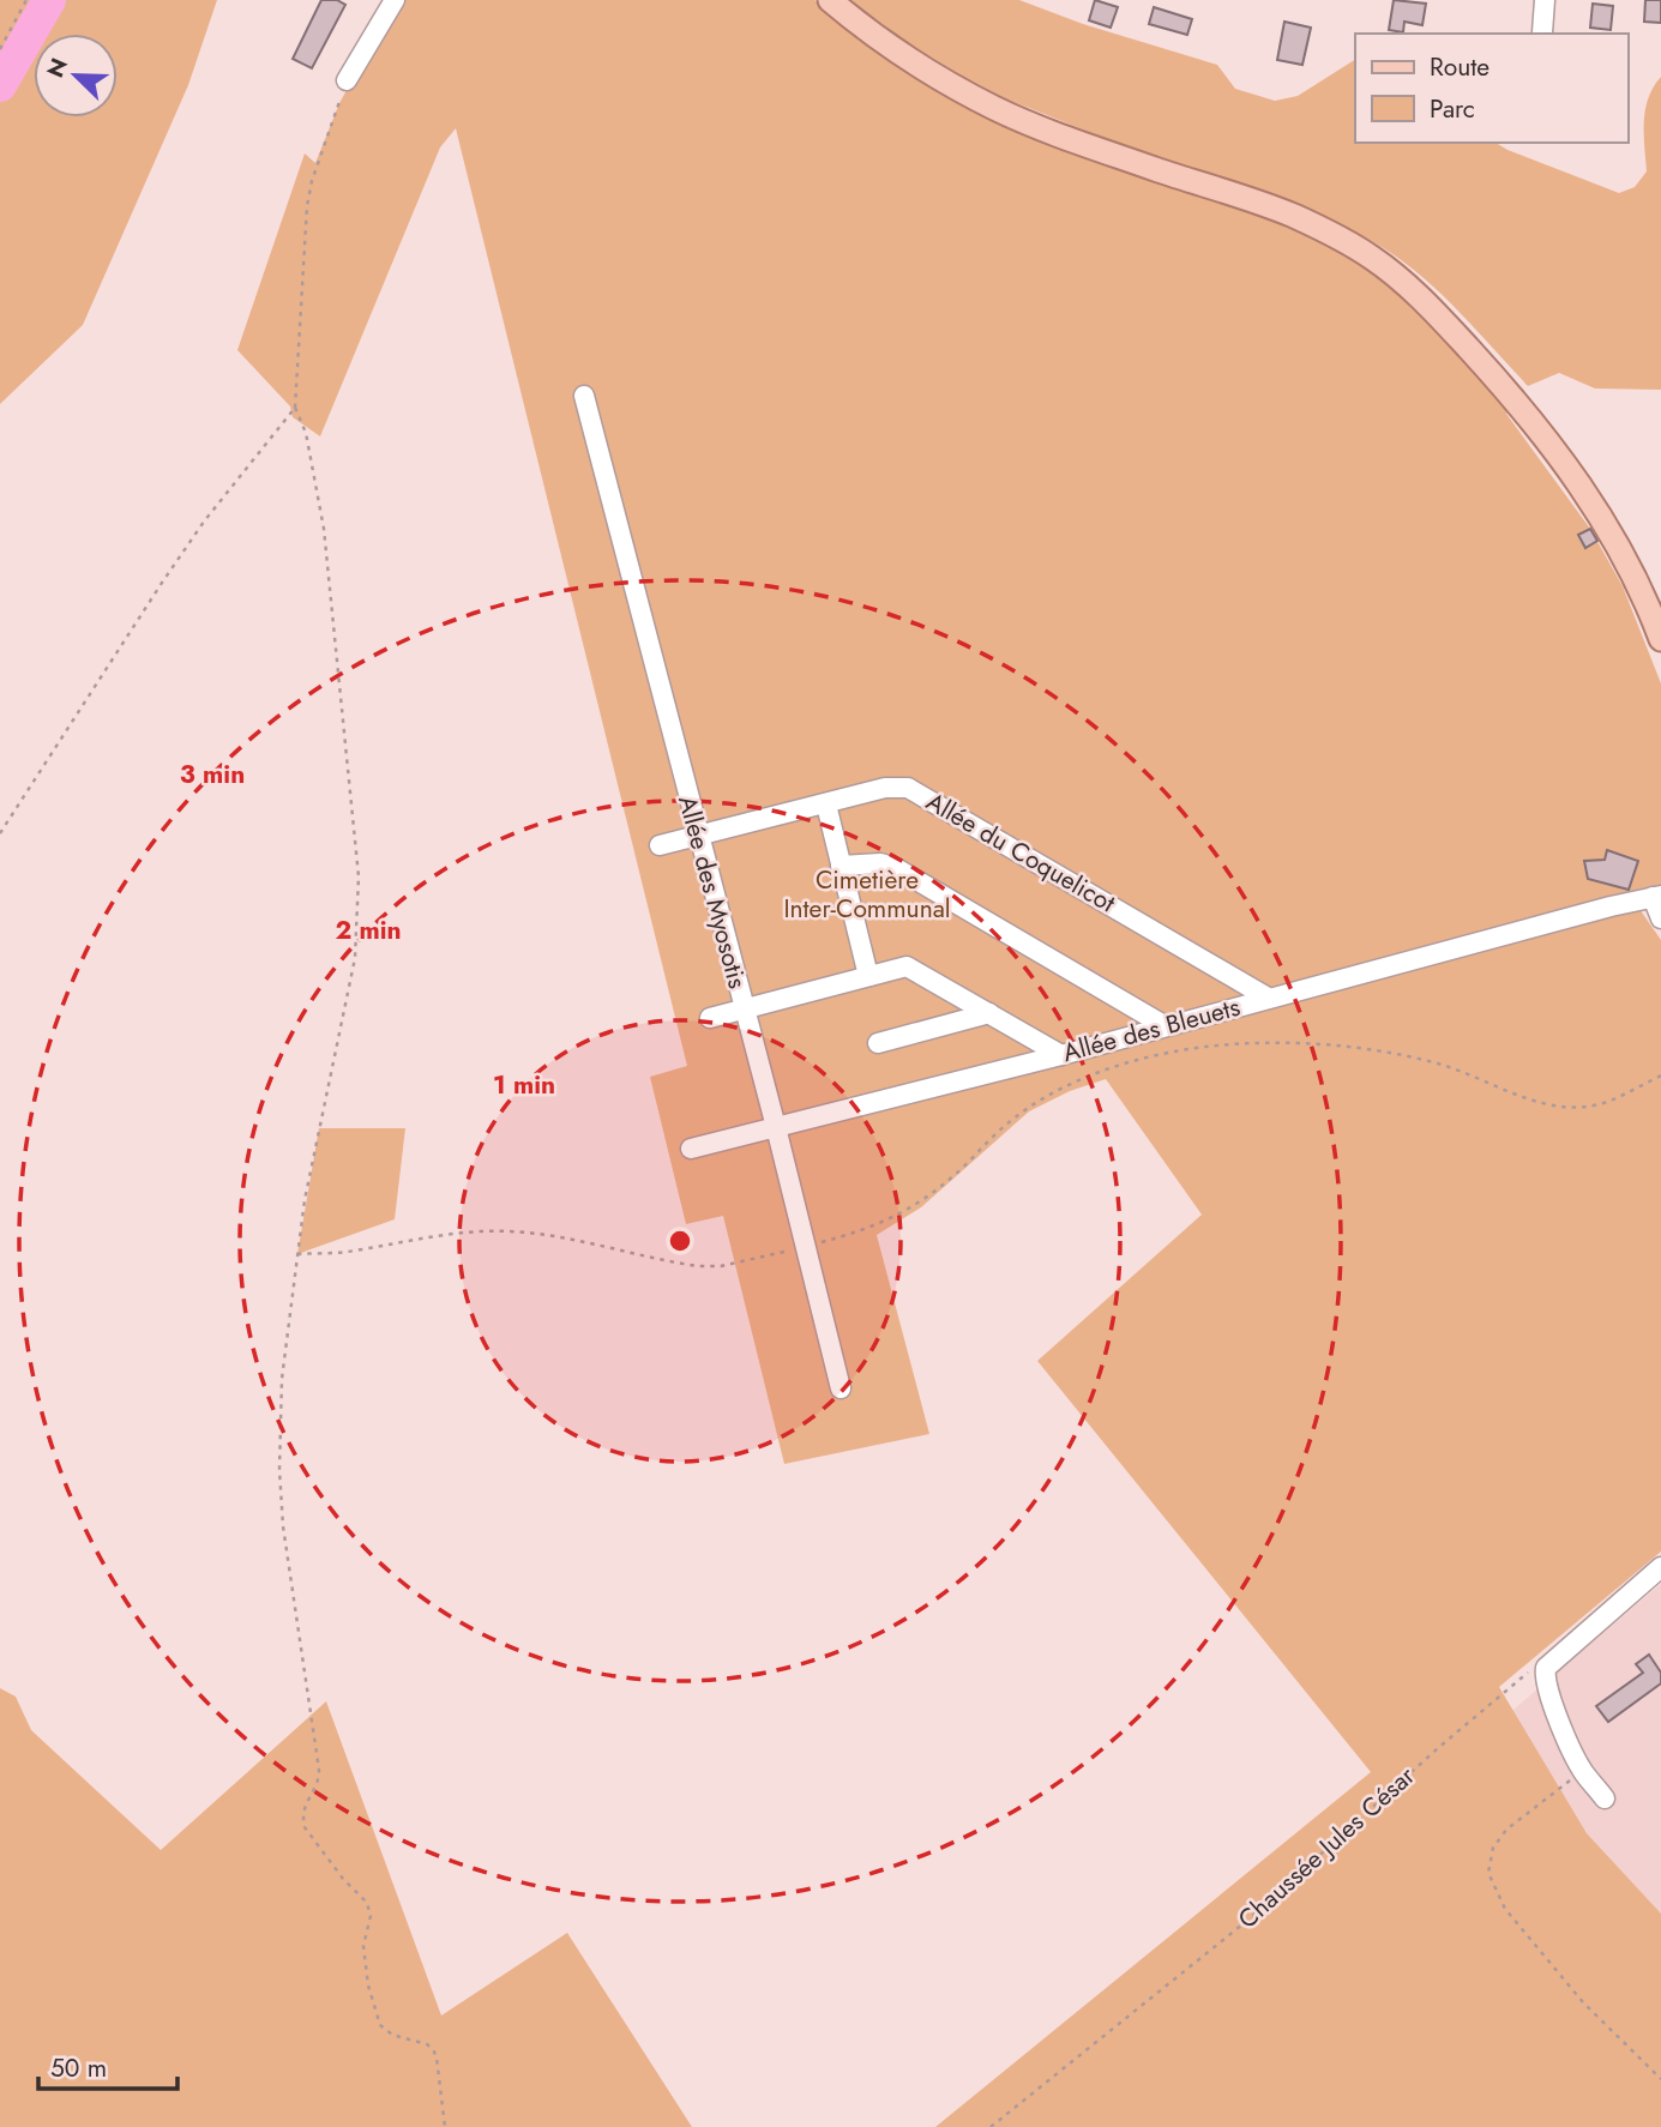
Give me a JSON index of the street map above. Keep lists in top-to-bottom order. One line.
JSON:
{"streets":{"street":["Allée du Coquelicot","Allée des Myosotis","Allée des Bleuets"],"path":["Chaussée Jules César"]},"crossings":[["Allée du Coquelicot","Allée des Myosotis"],["Allée du Coquelicot","Allée des Bleuets"],["Allée des Myosotis","Allée des Bleuets"]],"parks":["Cimetière Inter-Communal"],"legend":["Route","Parc"],"scale_bar":"50 m","north":"top left","rings":["3 min","2 min","1 min"]}
